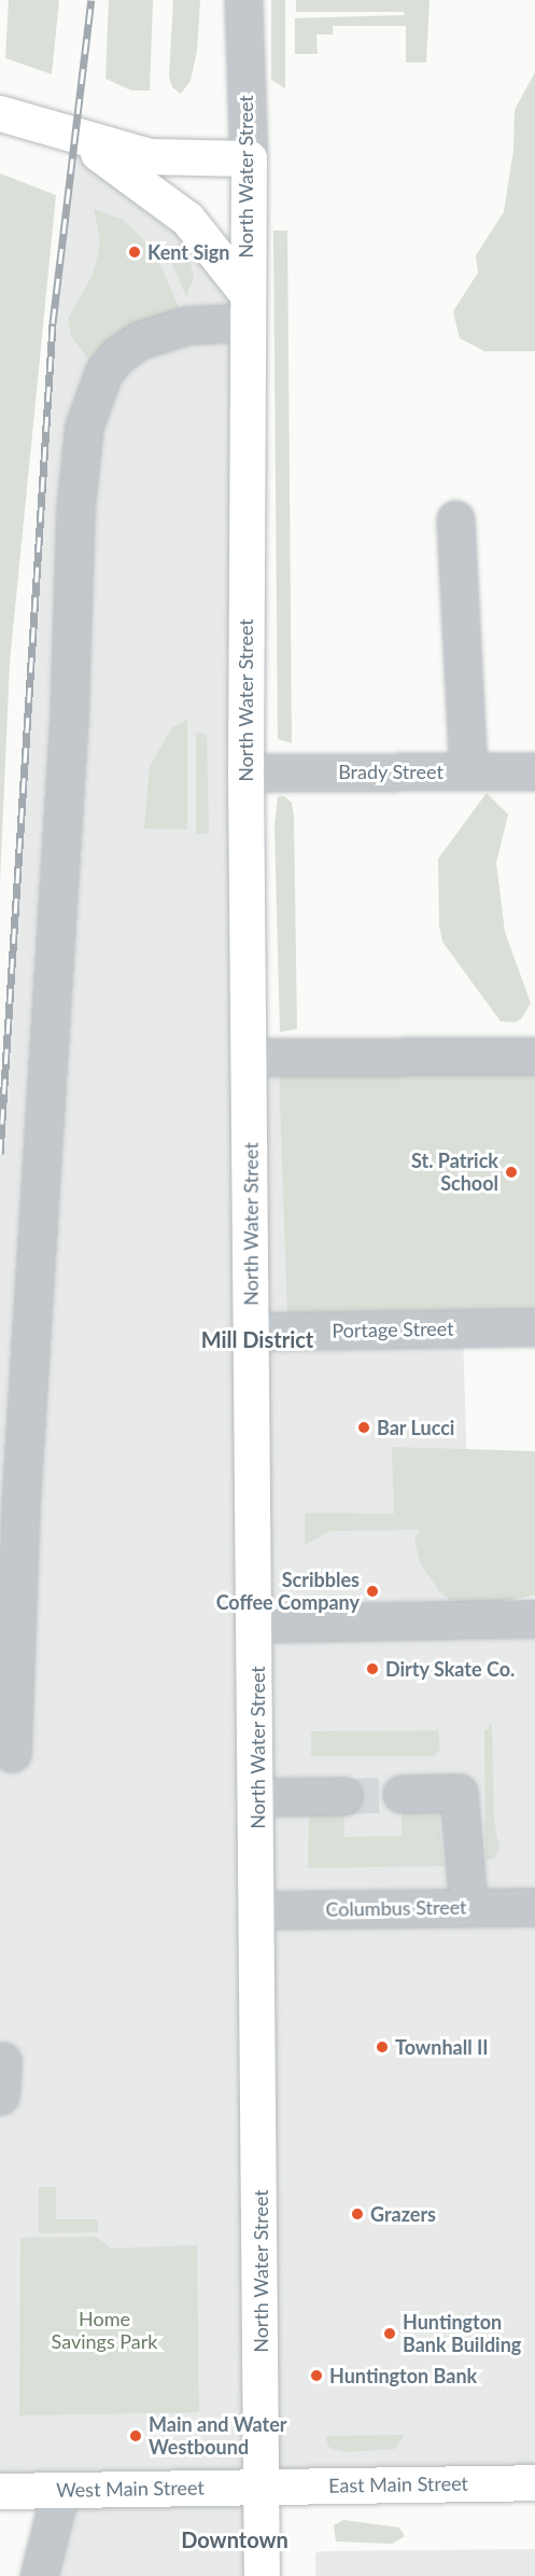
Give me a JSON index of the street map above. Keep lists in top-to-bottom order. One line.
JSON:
{"streets":{"main road":["North Water Street","East Main Street","West Main Street"],"street":["Brady Street","Portage Street","Columbus Street"]},"crossings":[["North Water Street","Brady Street"],["North Water Street","Portage Street"],["North Water Street","Columbus Street"],["North Water Street","East Main Street"],["North Water Street","West Main Street"],["East Main Street","West Main Street"]],"districts":["Mill District","Downtown"],"parks":["Home Savings Park"],"places":["Kent Sign","St. Patrick School","Bar Lucci","Scribbles Coffee Company","Dirty Skate Co.","Townhall II","Grazers","Huntington Bank Building","Huntington Bank","Main and Water Westbound"]}
